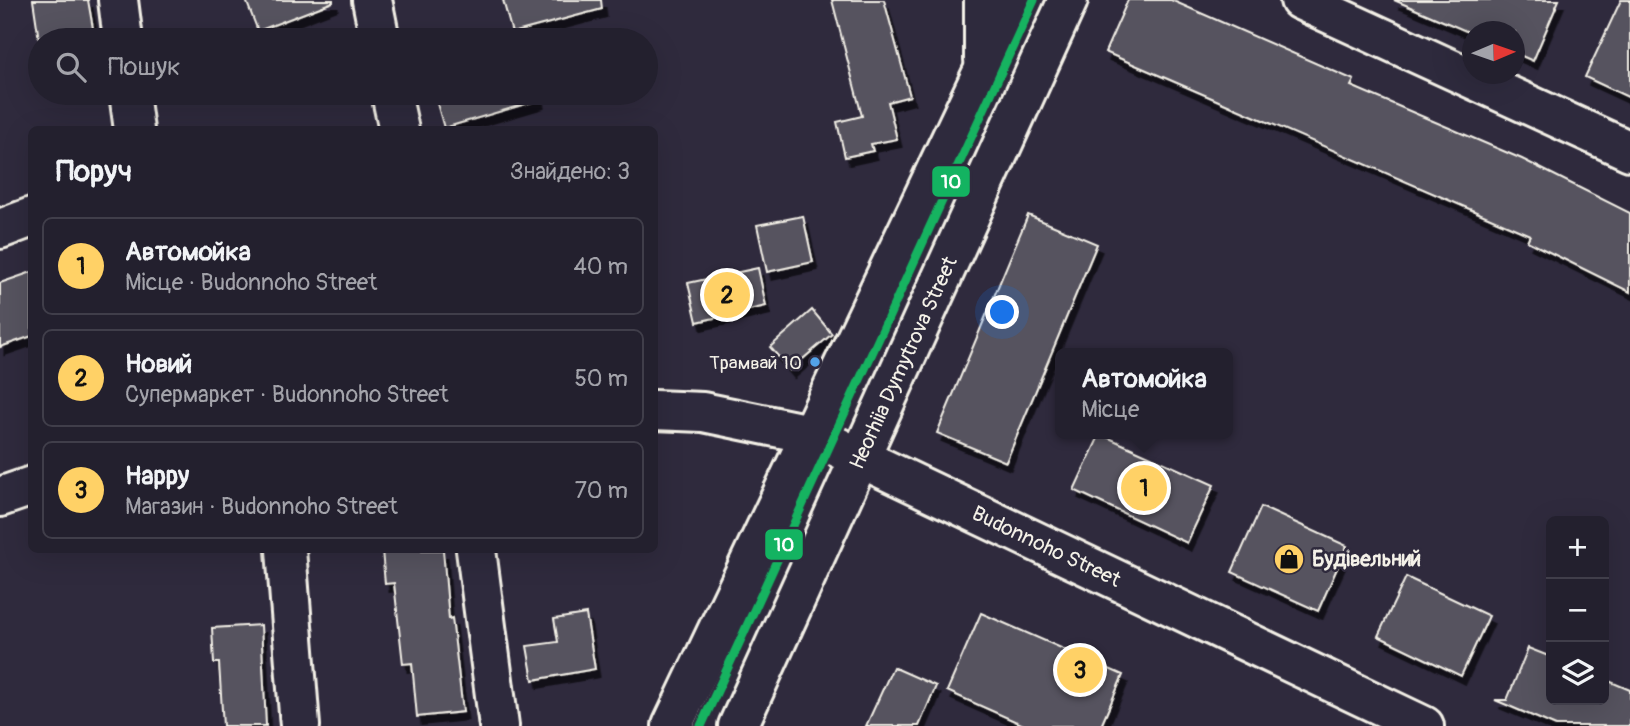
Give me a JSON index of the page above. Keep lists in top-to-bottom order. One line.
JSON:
{"streets":{"street":["Heorhiia Dymytrova Street","Budonnoho Street"]},"crossings":[["Heorhiia Dymytrova Street","Budonnoho Street"]],"places":{"other":["Трамвай 10"],"shop":["Будівельний"]},"lines":["tram line 10"],"north":"right","page":{"search":"Пошук","heading":["Поруч","Знайдено: 3"],"list":[{"mark":"1","name":"Автомойка","note":"Місце · Budonnoho Street","value":"40 m"},{"mark":"2","name":"Новий","note":"Супермаркет · Budonnoho Street","value":"50 m"},{"mark":"3","name":"Happy","note":"Магазин · Budonnoho Street","value":"70 m"}],"pins":["2","1","3"],"popup":["Автомойка","Місце"],"map_buttons":["+","−"]}}
